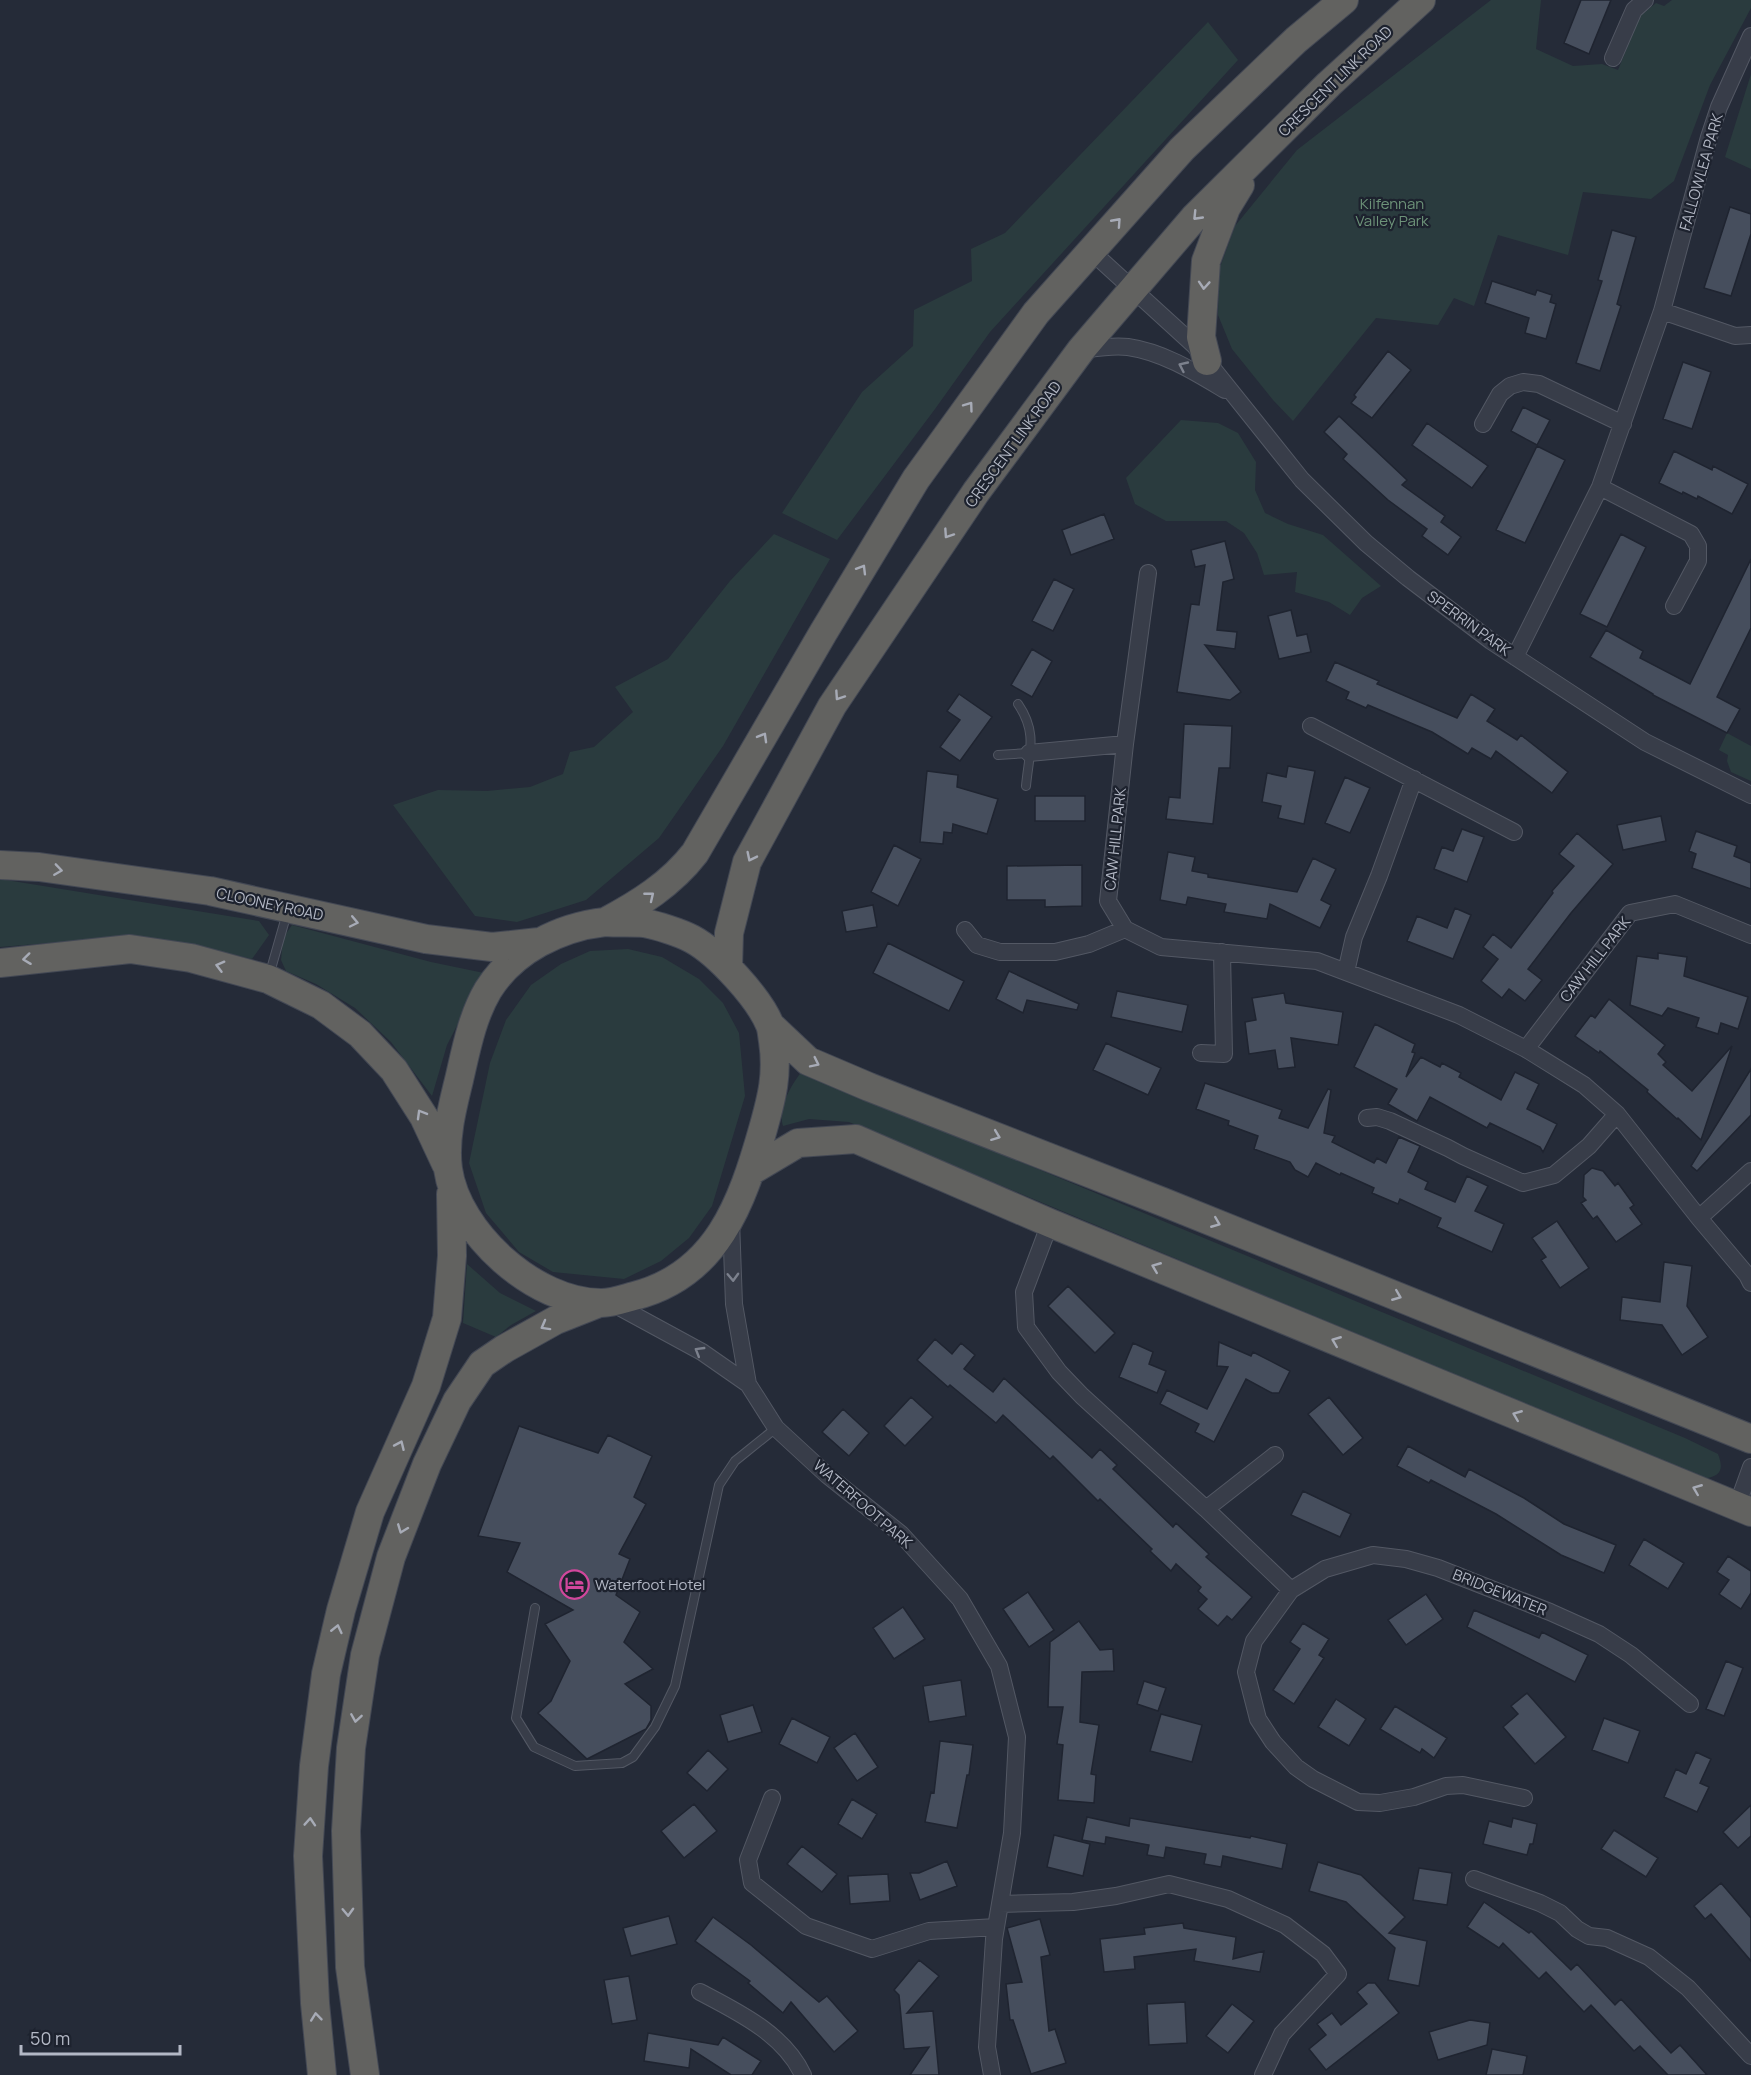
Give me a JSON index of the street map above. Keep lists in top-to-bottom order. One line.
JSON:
{"streets":{"highway":["CRESCENT LINK ROAD","CLOONEY ROAD"],"street":["FALLOWLEA PARK","SPERRIN PARK","CAW HILL PARK","WATERFOOT PARK","BRIDGEWATER"]},"crossings":[["CRESCENT LINK ROAD","SPERRIN PARK"],["FALLOWLEA PARK","SPERRIN PARK"]],"parks":["Kilfennan Valley Park"],"places":{"hotel":["Waterfoot Hotel"]},"scale_bar":"50 m"}
